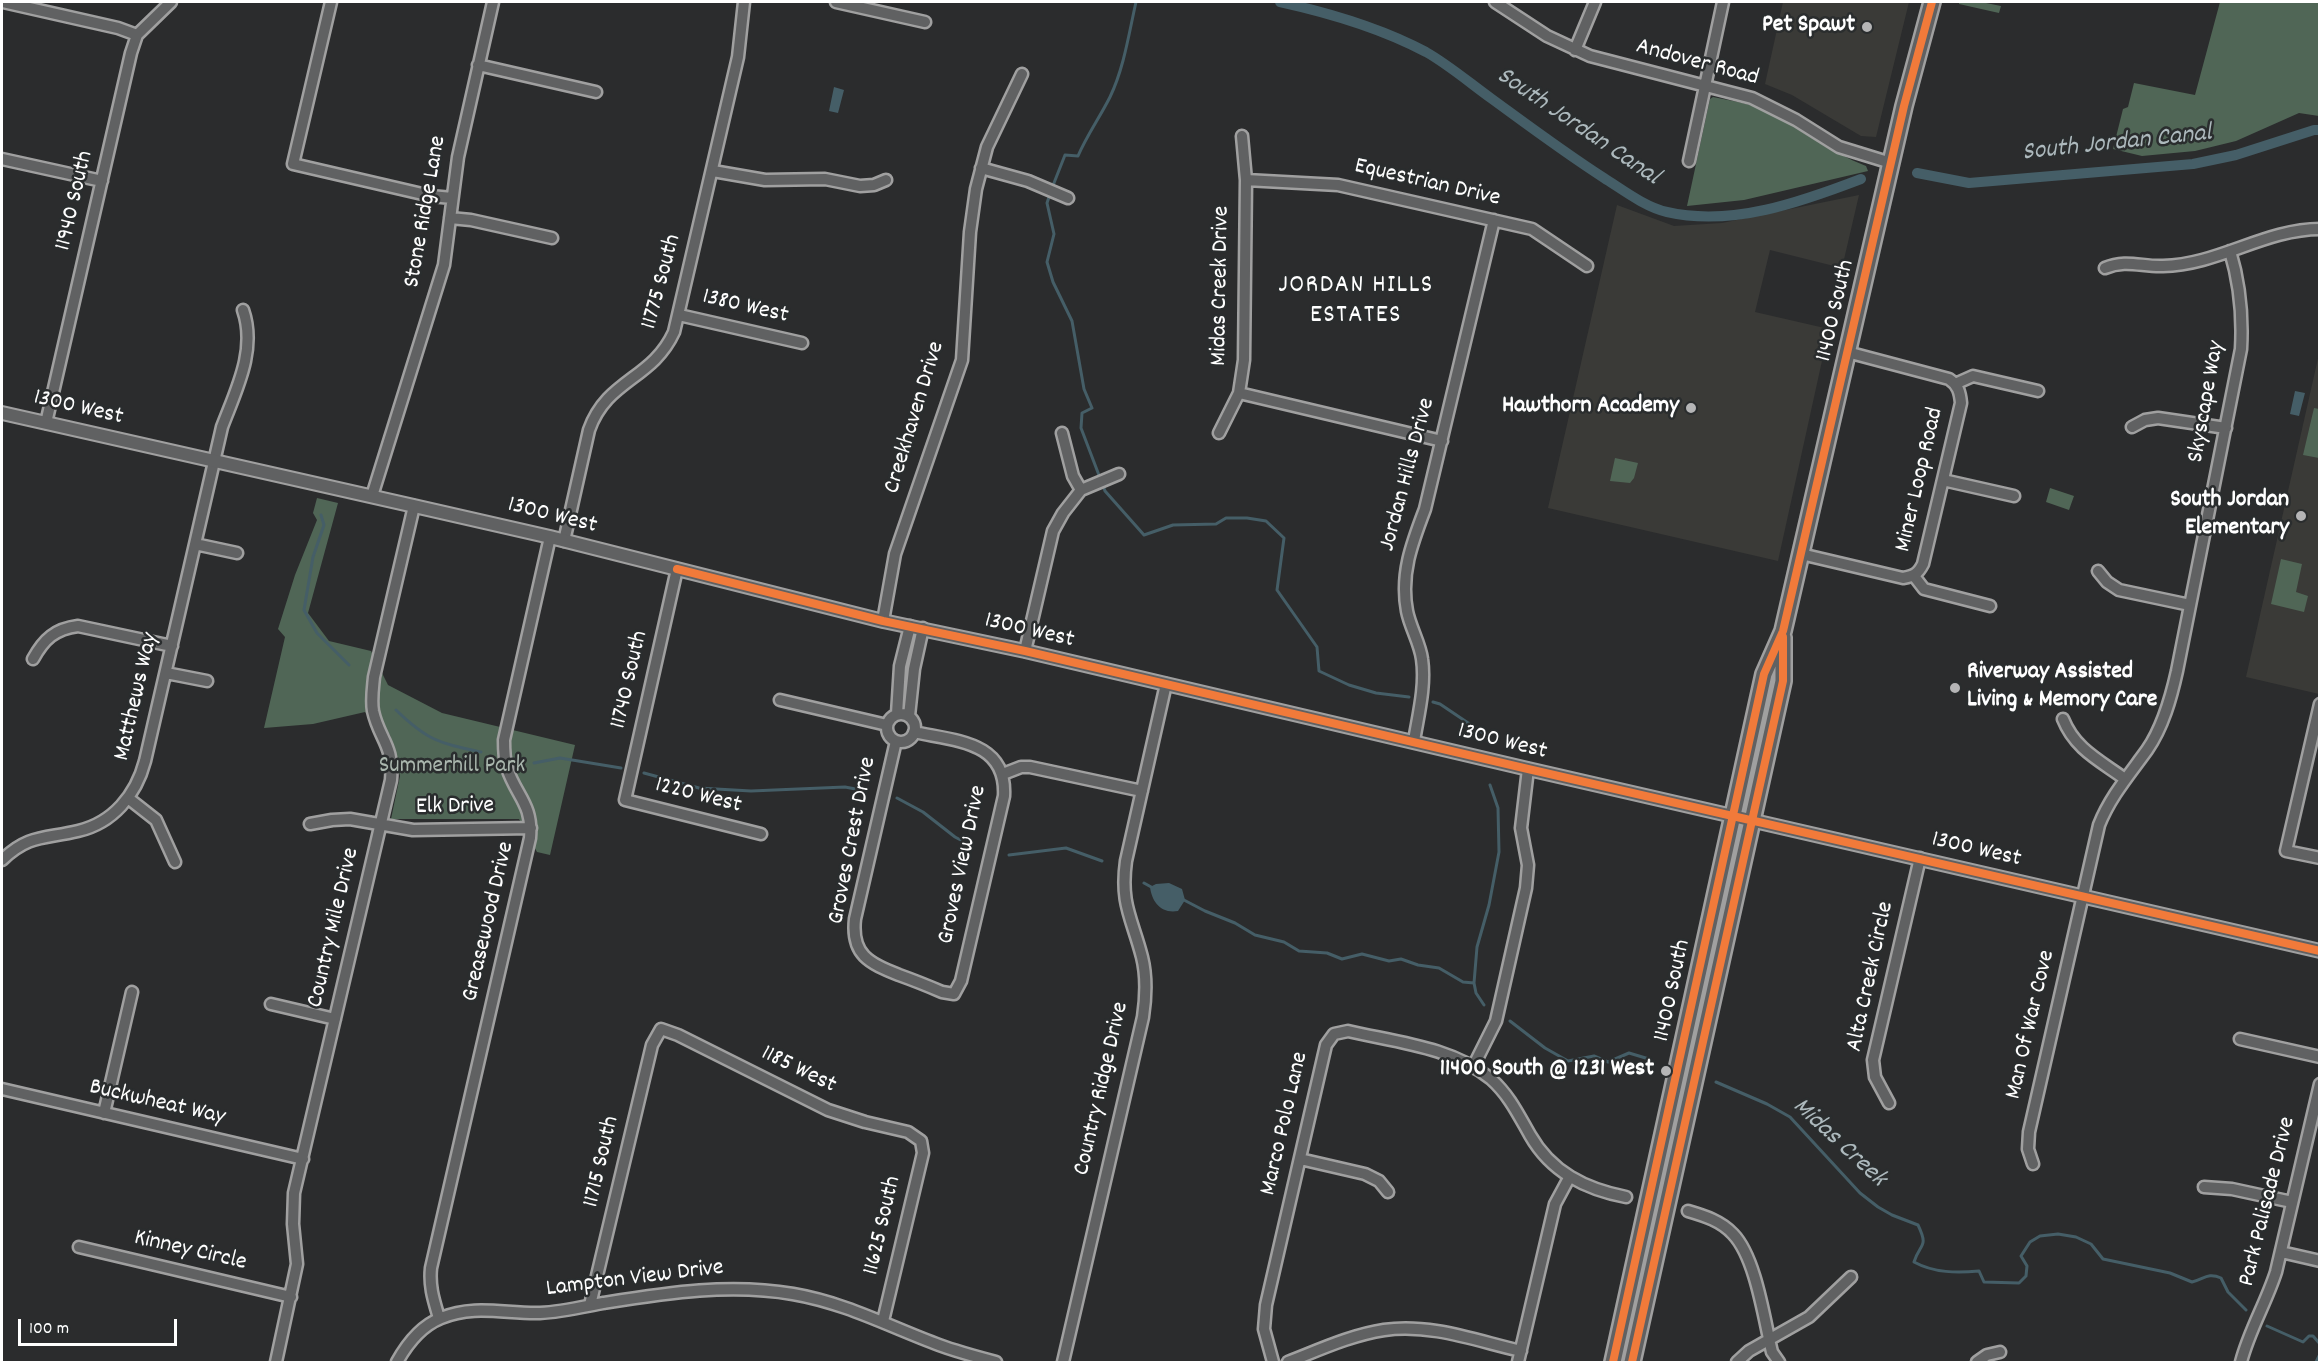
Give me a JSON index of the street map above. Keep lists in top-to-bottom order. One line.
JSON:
{"streets":{"main road":["11400 South"],"street":["Andover Road","Equestrian Drive","11940 South","Stone Ridge Lane","11775 South","Midas Creek Drive","1380 West","Skyscape Way","1300 West","Creekhaven Drive","Jordan Hills Drive","Miner Loop Road","11740 South","Matthews Way","1220 West","Elk Drive","Groves Crest Drive","Groves View Drive","Greasewood Drive","Country Mile Drive","Alta Creek Circle","Man Of War Cove","1185 West","Country Ridge Drive","Buckwheat Way","Marco Polo Lane","11715 South","Park Palisade Drive","11625 South","Kinney Circle","Lampton View Drive"]},"crossings":[["Andover Road","11400 South"],["Equestrian Drive","Midas Creek Drive"],["Equestrian Drive","Jordan Hills Drive"],["11940 South","1300 West"],["Stone Ridge Lane","1300 West"],["11775 South","1380 West"],["11775 South","1300 West"],["11400 South","1300 West"],["11400 South","Miner Loop Road"],["Skyscape Way","1300 West"],["Skyscape Way","Man Of War Cove"],["1300 West","Creekhaven Drive"],["1300 West","Jordan Hills Drive"],["1300 West","11740 South"],["1300 West","Matthews Way"],["1300 West","Greasewood Drive"],["1300 West","Country Mile Drive"],["1300 West","Alta Creek Circle"],["1300 West","Man Of War Cove"],["1300 West","Country Ridge Drive"],["11740 South","1220 West"],["Elk Drive","Greasewood Drive"],["Elk Drive","Country Mile Drive"],["Groves Crest Drive","Groves View Drive"],["Greasewood Drive","Lampton View Drive"],["Country Mile Drive","Buckwheat Way"],["Country Mile Drive","Kinney Circle"],["1185 West","11715 South"],["1185 West","11625 South"],["11715 South","Lampton View Drive"],["11625 South","Lampton View Drive"]],"districts":["JORDAN HILLS ESTATES"],"water":["South Jordan Canal","Midas Creek"],"parks":["Summerhill Park"],"places":["Pet Spawt","Hawthorn Academy","South Jordan Elementary","Riverway Assisted Living & Memory Care","11400 South @ 1231 West"],"scale_bar":"100 m"}
